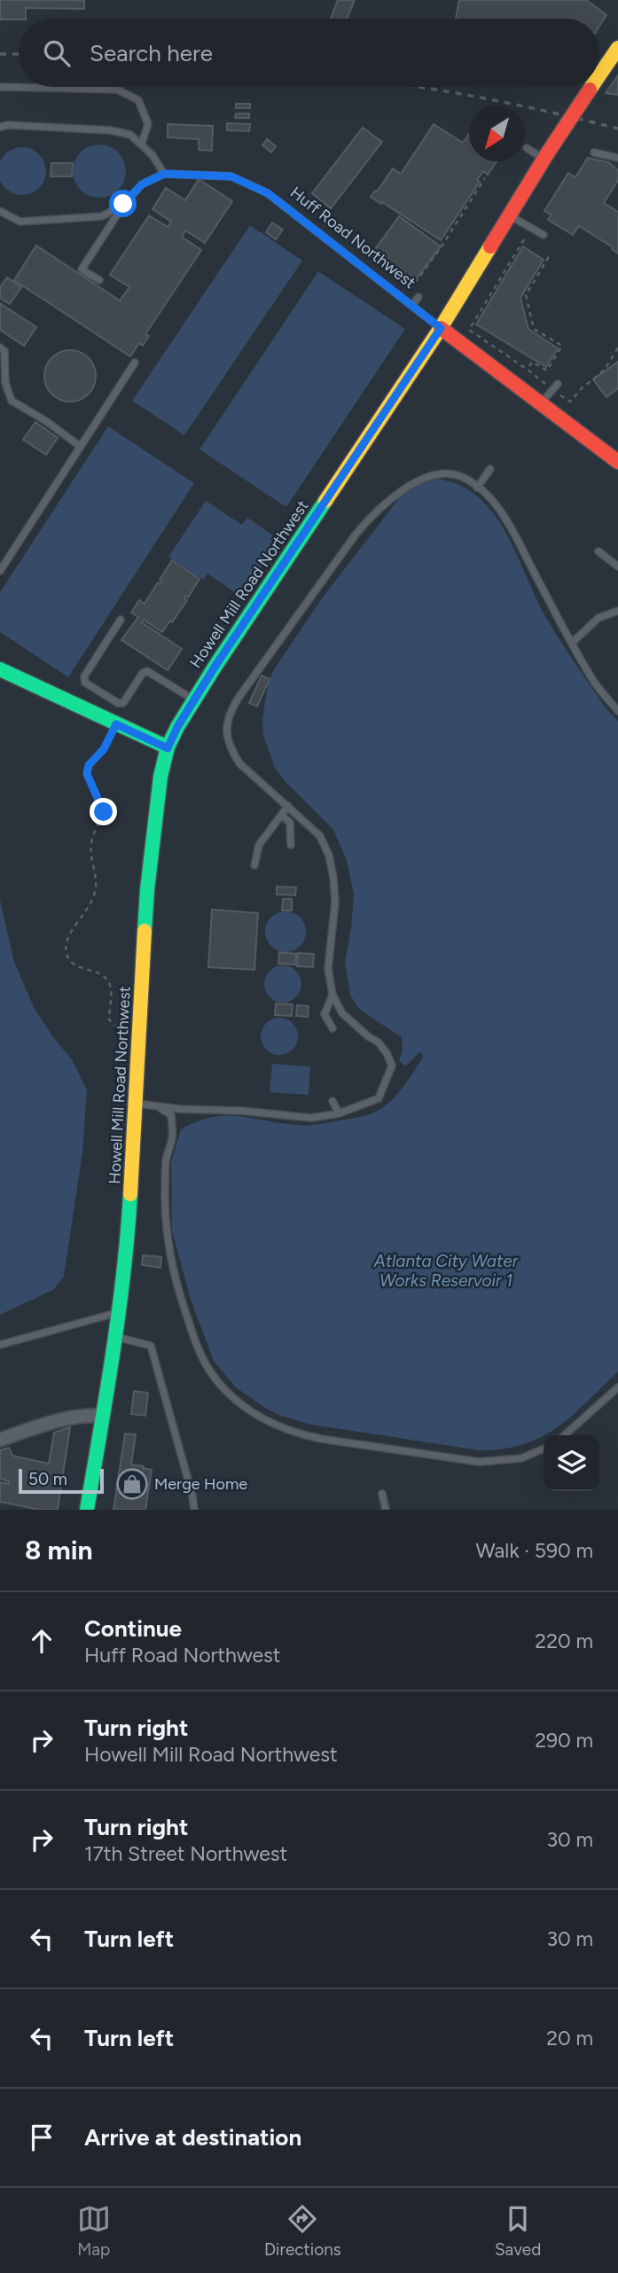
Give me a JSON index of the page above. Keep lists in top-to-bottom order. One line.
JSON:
{"streets":{"main road":["Huff Road Northwest","Howell Mill Road Northwest"]},"crossings":[["Huff Road Northwest","Howell Mill Road Northwest"]],"water":["Atlanta City Water Works Reservoir 1"],"places":{"shop":["Merge Home"]},"scale_bar":"50 m","north":"bottom left","page":{"search":"Search here","scale":"50 m","heading":["8 min","Walk · 590 m"],"list":[["Continue","Huff Road Northwest","220 m"],["Turn right","Howell Mill Road Northwest","290 m"],["Turn right","17th Street Northwest","30 m"],["Turn left","30 m"],["Turn left","20 m"],"Arrive at destination"],"nav":["Map","Directions","Saved"]}}
